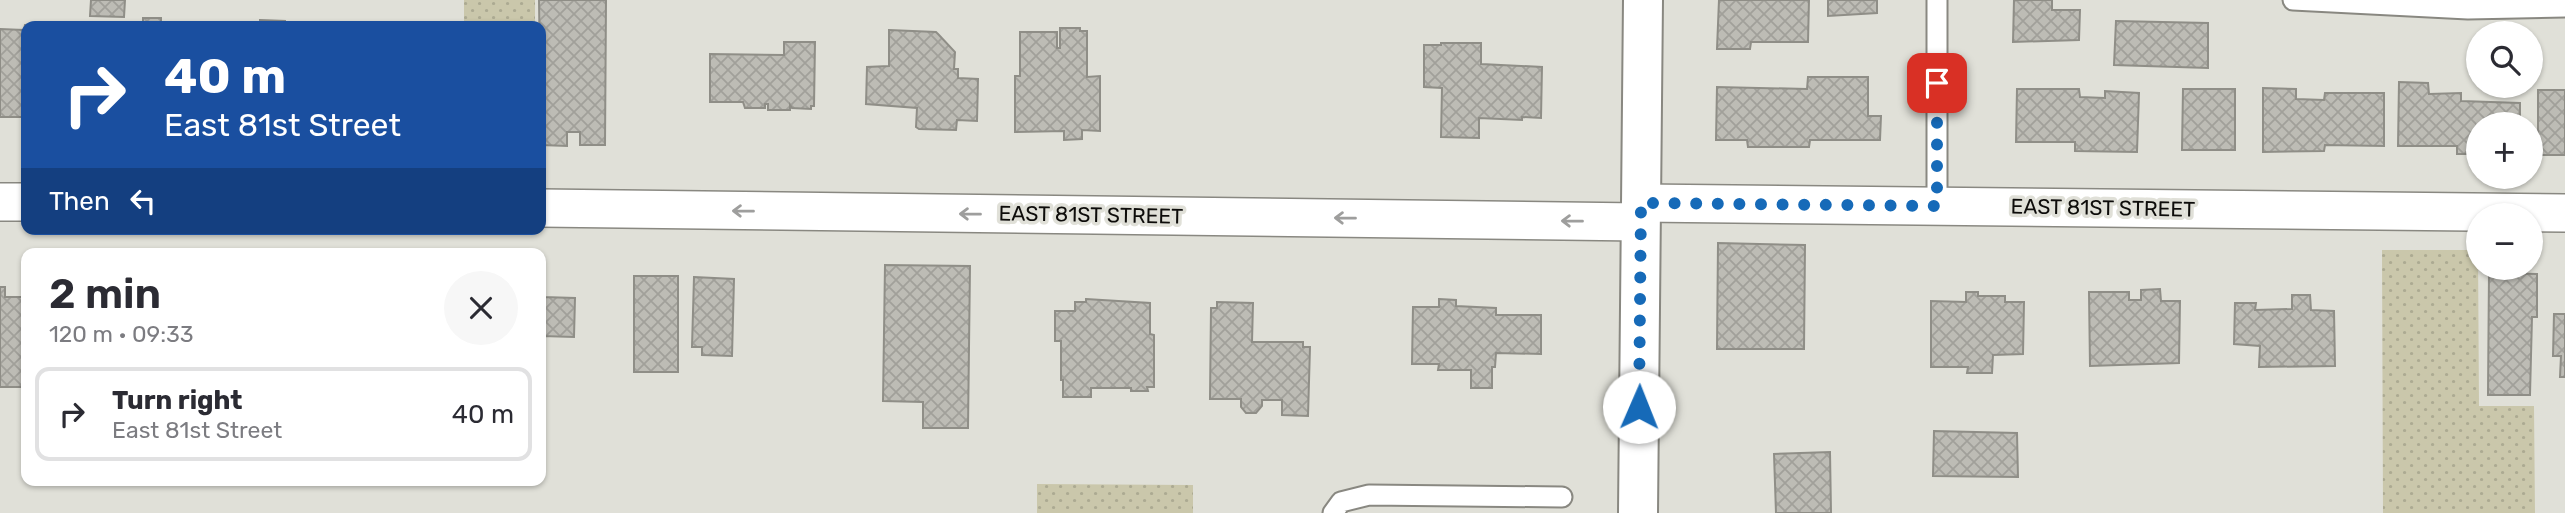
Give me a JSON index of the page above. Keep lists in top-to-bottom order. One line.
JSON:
{"streets":{"street":["EAST 81ST STREET"]},"one_way":["EAST 81ST STREET"],"page":{"map_buttons":["+","−"],"turn":["40 m","East 81st Street"],"then":"Then","heading":["2 min","120 m · 09:33"],"list":[{"name":"Turn right","note":"East 81st Street","value":"40 m"}]}}
